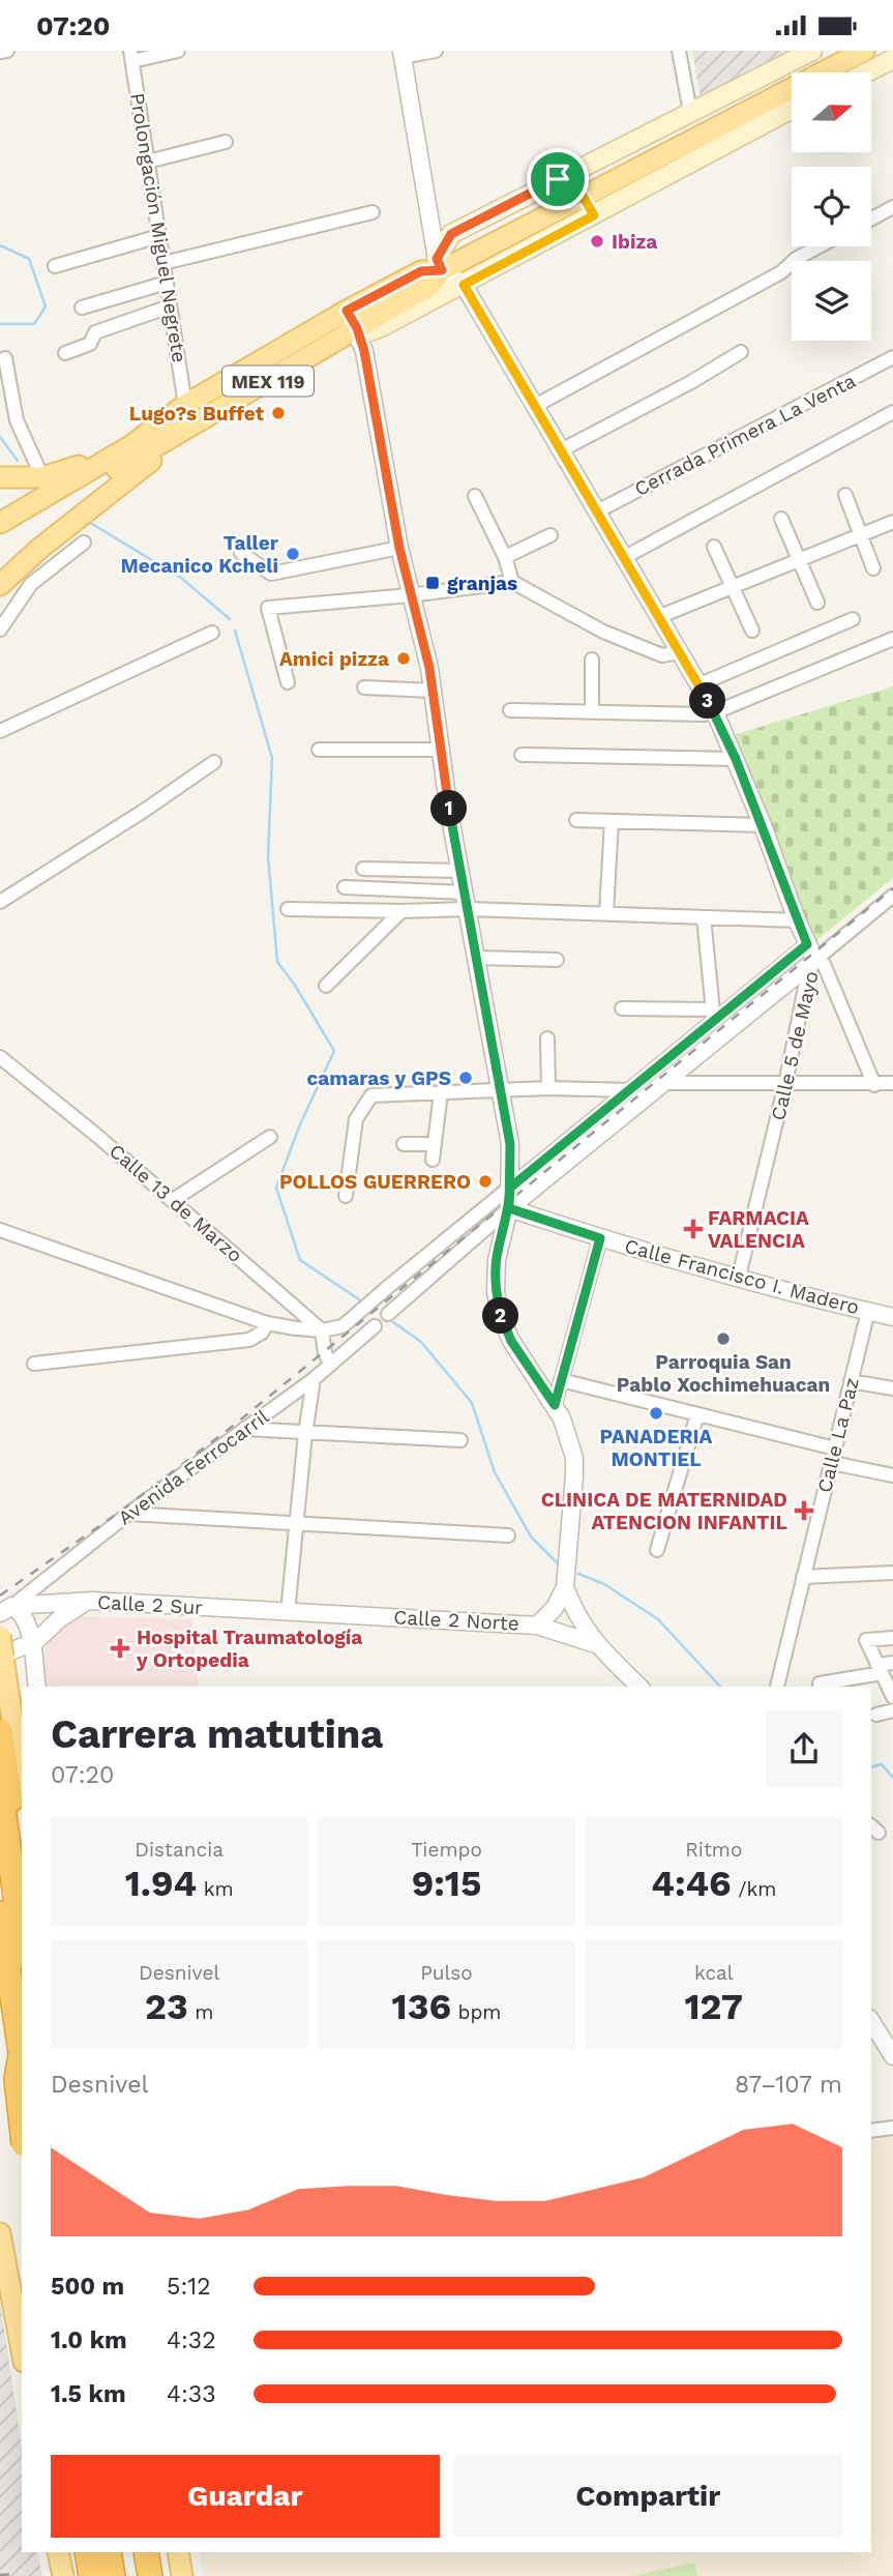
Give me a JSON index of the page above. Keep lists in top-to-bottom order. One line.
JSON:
{"streets":{"main road":["MEX 119"],"street":["Prolongación Miguel Negrete","Cerrada Primera La Venta","Calle 5 de Mayo","Calle 13 de Marzo","Calle Francisco I. Madero","Calle La Paz","Avenida Ferrocarril","Calle 2 Sur","Calle 2 Norte"]},"crossings":[["Prolongación Miguel Negrete","MEX 119"],["MEX 119","Calle 5 de Mayo"],["Cerrada Primera La Venta","Calle 5 de Mayo"],["Calle 5 de Mayo","Calle Francisco I. Madero"],["Calle Francisco I. Madero","Calle La Paz"],["Avenida Ferrocarril","Calle 2 Sur"],["Calle 2 Sur","Calle 2 Norte"]],"places":{"other":["Ibiza","Lugo?s Buffet","Taller Mecanico Kcheli","Amici pizza","camaras y GPS","POLLOS GUERRERO","Parroquia San Pablo Xochimehuacan","PANADERIA MONTIEL"],"transit":["granjas"],"health":["FARMACIA VALENCIA","CLINICA DE MATERNIDAD ATENCION INFANTIL","Hospital Traumatología y Ortopedia"]},"north":"right","page":{"status":"07:20","pins":["3","1","2"],"heading":["Carrera matutina","07:20"],"stats":[["Distancia","1.94 km"],["Tiempo","9:15"],["Ritmo","4:46 /km"],["Desnivel","23 m"],["Pulso","136 bpm"],["kcal","127"]],"chart":["Desnivel","87–107 m"],"list":[{"name":"500 m","note":"5:12"},{"name":"1.0 km","note":"4:32"},{"name":"1.5 km","note":"4:33"}],"buttons":["Guardar","Compartir"]}}
